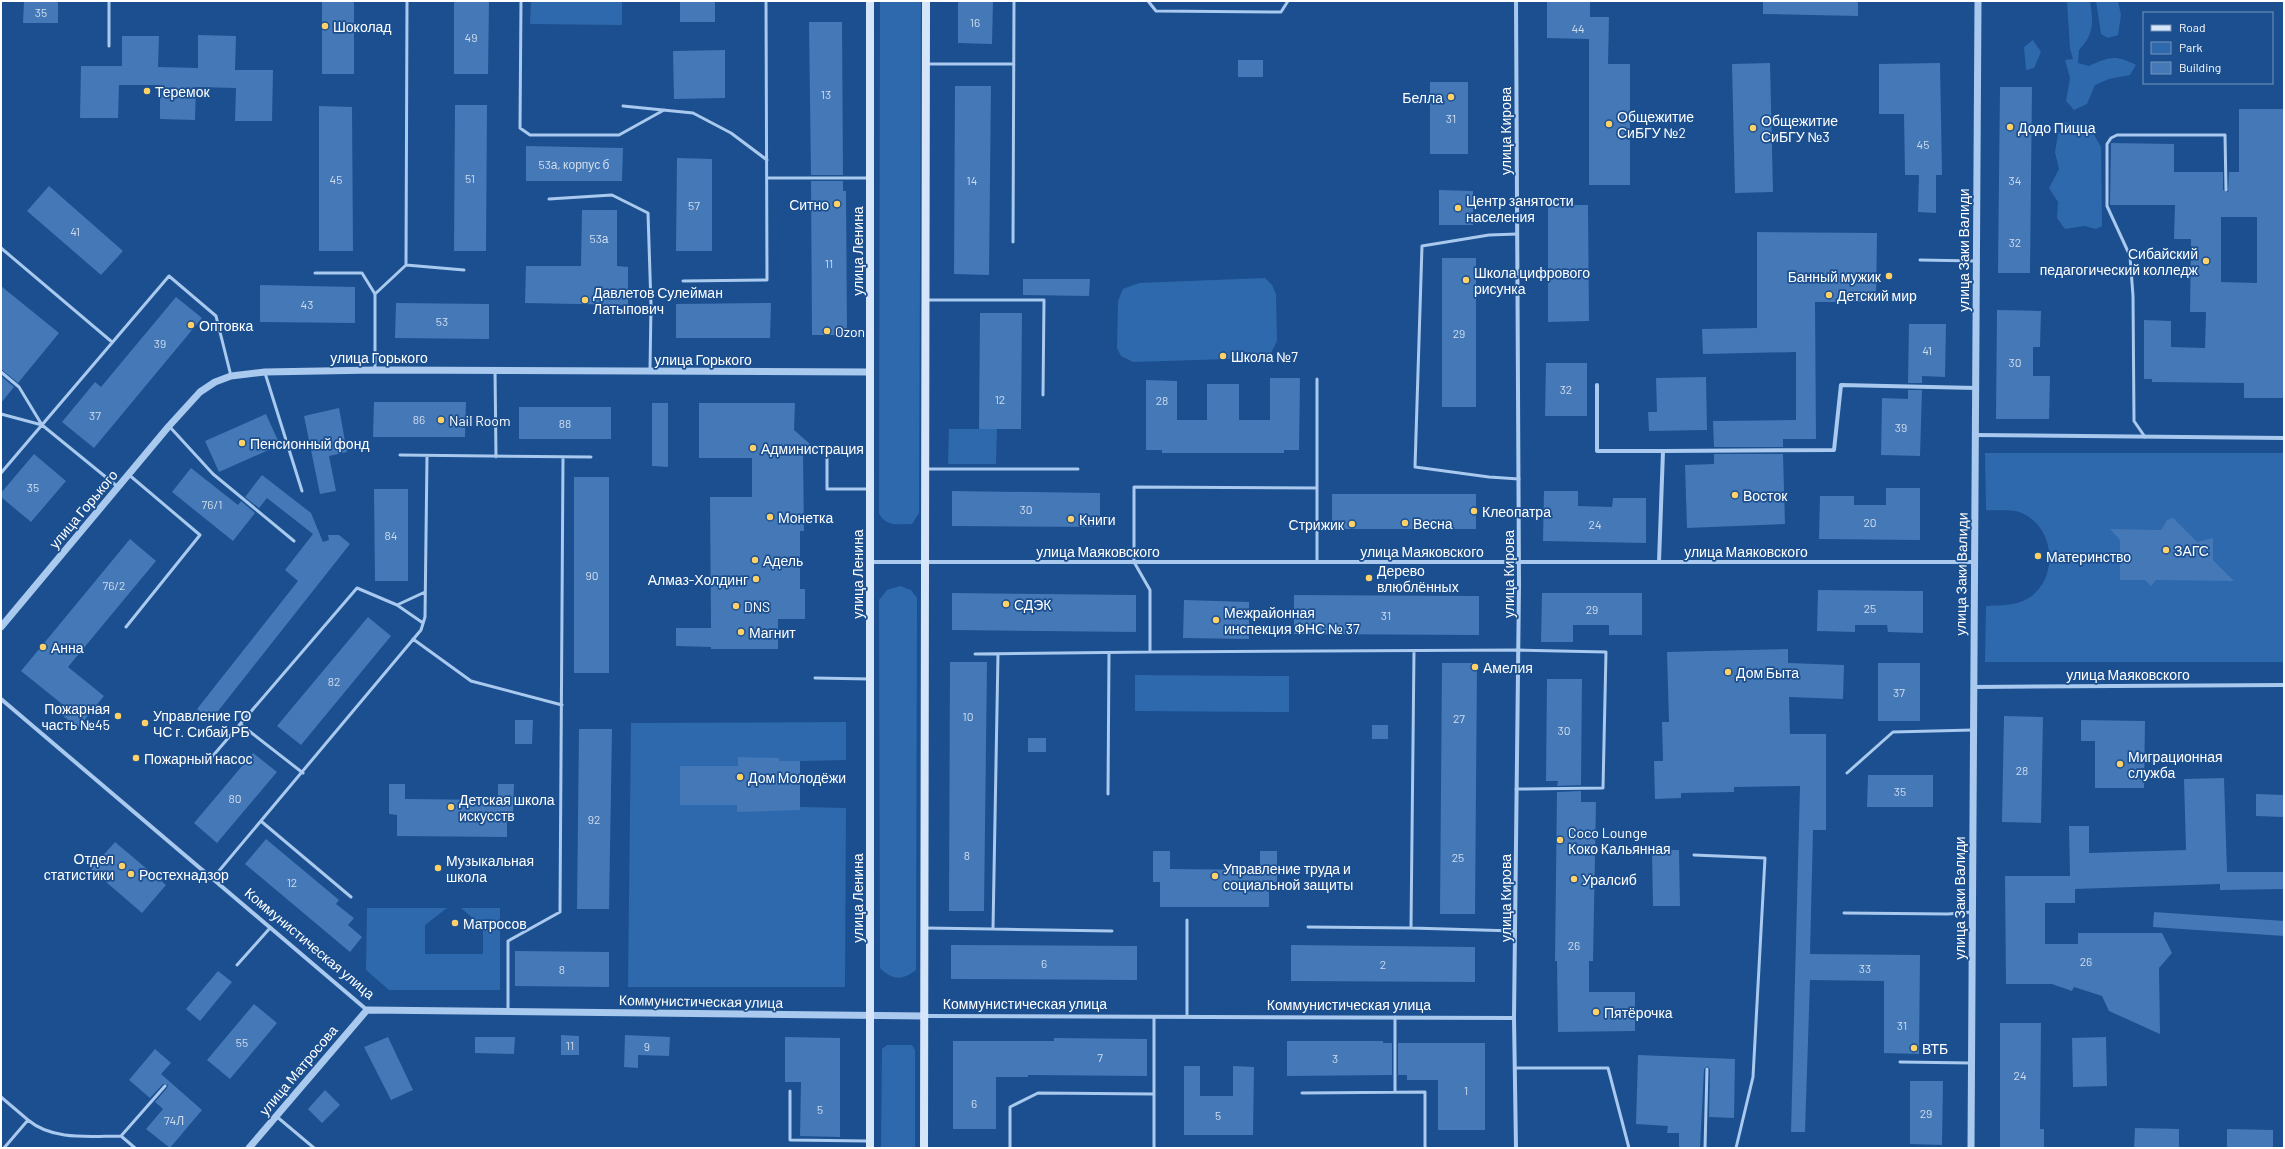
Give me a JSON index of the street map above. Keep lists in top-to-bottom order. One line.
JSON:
{"streets":{"main road":["улица Ленина"],"street":["улица Кирова","улица Заки Валиди","улица Горького","улица Маяковского","Коммунистическая улица","улица Матросова"]},"crossings":[["улица Кирова","улица Маяковского"],["улица Кирова","Коммунистическая улица"],["улица Заки Валиди","улица Маяковского"],["улица Ленина","улица Горького"],["улица Ленина","улица Маяковского"],["улица Ленина","Коммунистическая улица"],["Коммунистическая улица","улица Матросова"]],"places":["Шоколад","Теремок","Белла","Общежитие СиБГУ №2","Додо Пицца","Общежитие СиБГУ №3","Ситно","Центр занятости населения","Сибайский педагогический колледж","Банный мужик","Школа цифрового рисунка","Детский мир","Давлетов Сулейман Латыпович","Оптовка","Ozon","Школа №7","Nail Room","Пенсионный фонд","Администрация","Восток","Клеопатра","Монетка","Книги","Весна","Стрижик","ЗАГС","Материнство","Адель","Дерево влюблённых","Алмаз-Холдинг","СДЭК","DNS","Межрайонная инспекция ФНС № 37","Магнит","Анна","Амелия","Дом Быта","Пожарная часть №45","Управление ГО ЧС г. Сибай РБ","Пожарный насос","Миграционная служба","Дом Молодёжи","Детская школа искусств","Coco Lounge Коко Кальянная","Отдел статистики","Музыкальная школа","Ростехнадзор","Управление труда и социальной защиты","Уралсиб","Матросов","Пятёрочка","ВТБ"],"house_numbers":["35","16","44","49","13","31","45","53а, корпус б","51","45","14","34","57","41","53а","32","11","43","53","29","39","41","30","32","12","28","37","86","88","39","35","76/1","30","20","24","84","90","76/2","25","29","31","82","37","10","27","30","28","35","80","92","8","25","12","26","26","6","2","33","8","31","55","11","9","7","3","24","1","6","5","29","5","74Л"],"legend":["Road","Park","Building"]}
